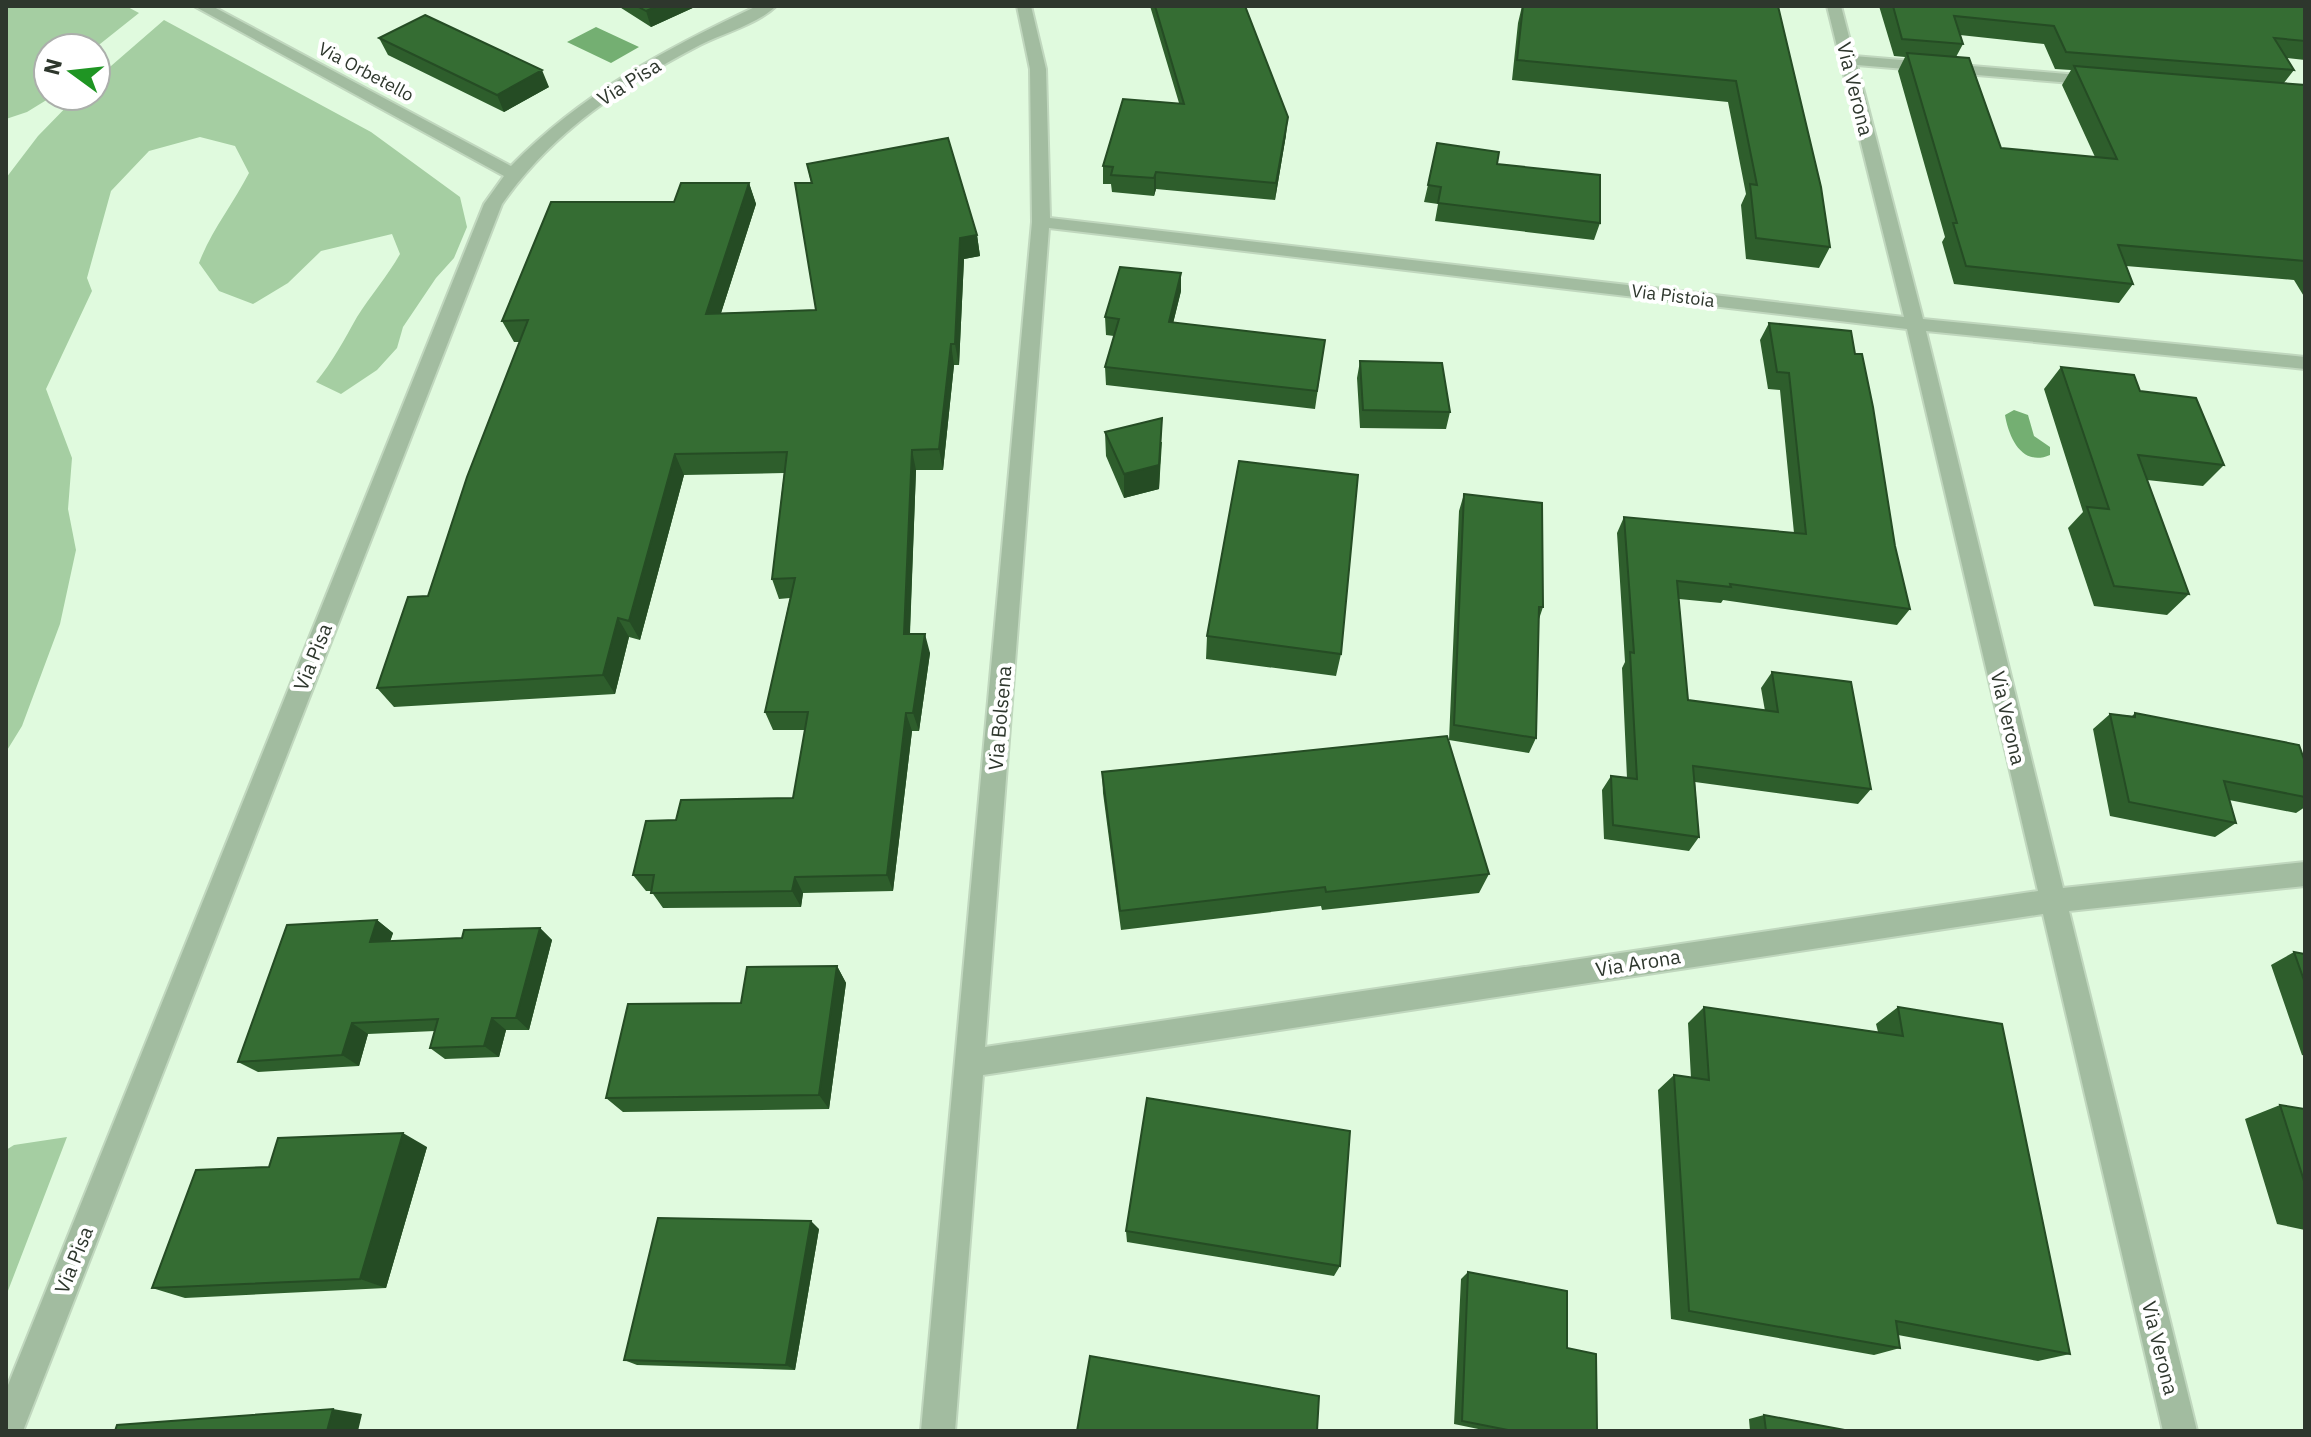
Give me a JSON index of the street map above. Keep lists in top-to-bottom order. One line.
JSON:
{"streets":{"street":["Via Orbetello","Via Pisa","Via Verona","Via Pistoia","Via Bolsena","Via Arona"]},"crossings":[["Via Orbetello","Via Pisa"],["Via Verona","Via Pistoia"],["Via Verona","Via Arona"],["Via Pistoia","Via Bolsena"],["Via Bolsena","Via Arona"]],"north":"left"}
